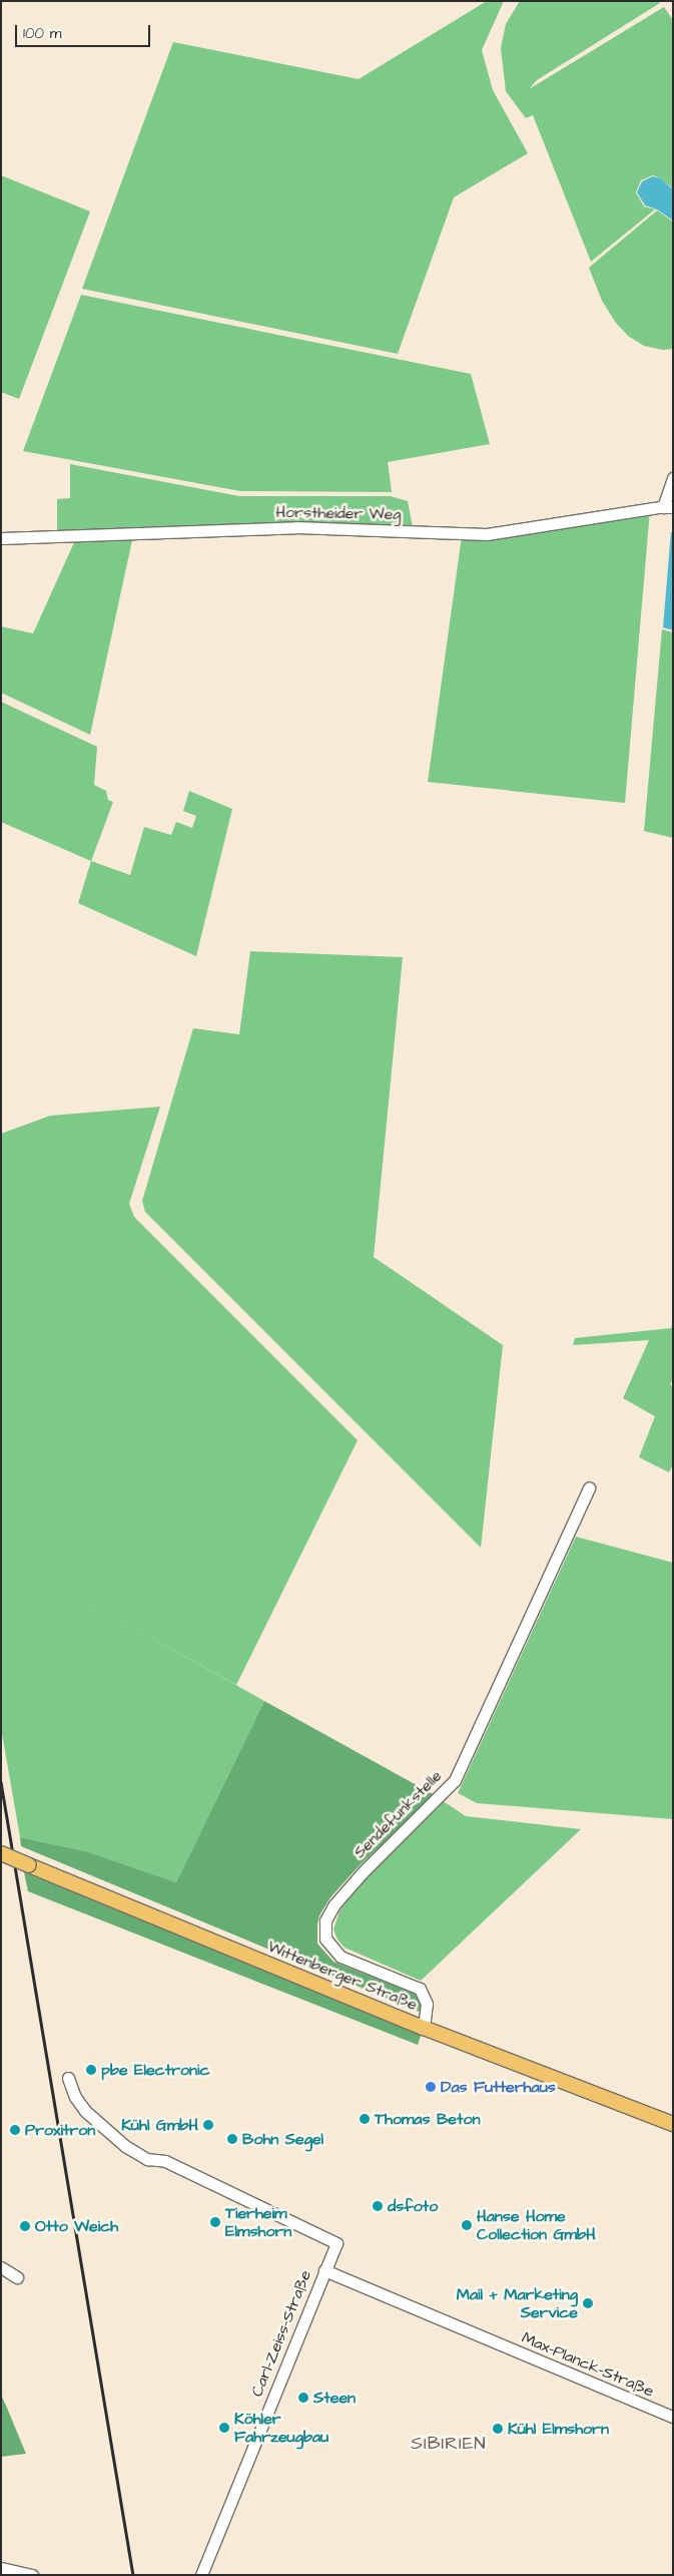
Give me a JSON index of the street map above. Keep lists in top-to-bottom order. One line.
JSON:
{"streets":{"main road":["Wittenberger Straße"],"street":["Horstheider Weg","Sendefunkstelle","Carl-Zeiss-Straße","Max-Planck-Straße"]},"crossings":[["Sendefunkstelle","Wittenberger Straße"],["Carl-Zeiss-Straße","Max-Planck-Straße"]],"districts":["SIBIRIEN"],"places":["pbe Electronic","Das Futterhaus","Thomas Beton","Kühl GmbH","Proxitron","Bohn Segel","dsfoto","Tierheim Elmshorn","Hanse Home Collection GmbH","Otto Weich","Mail + Marketing Service","Steen","Köhler Fahrzeugbau","Kühl Elmshorn"],"scale_bar":"100 m"}
